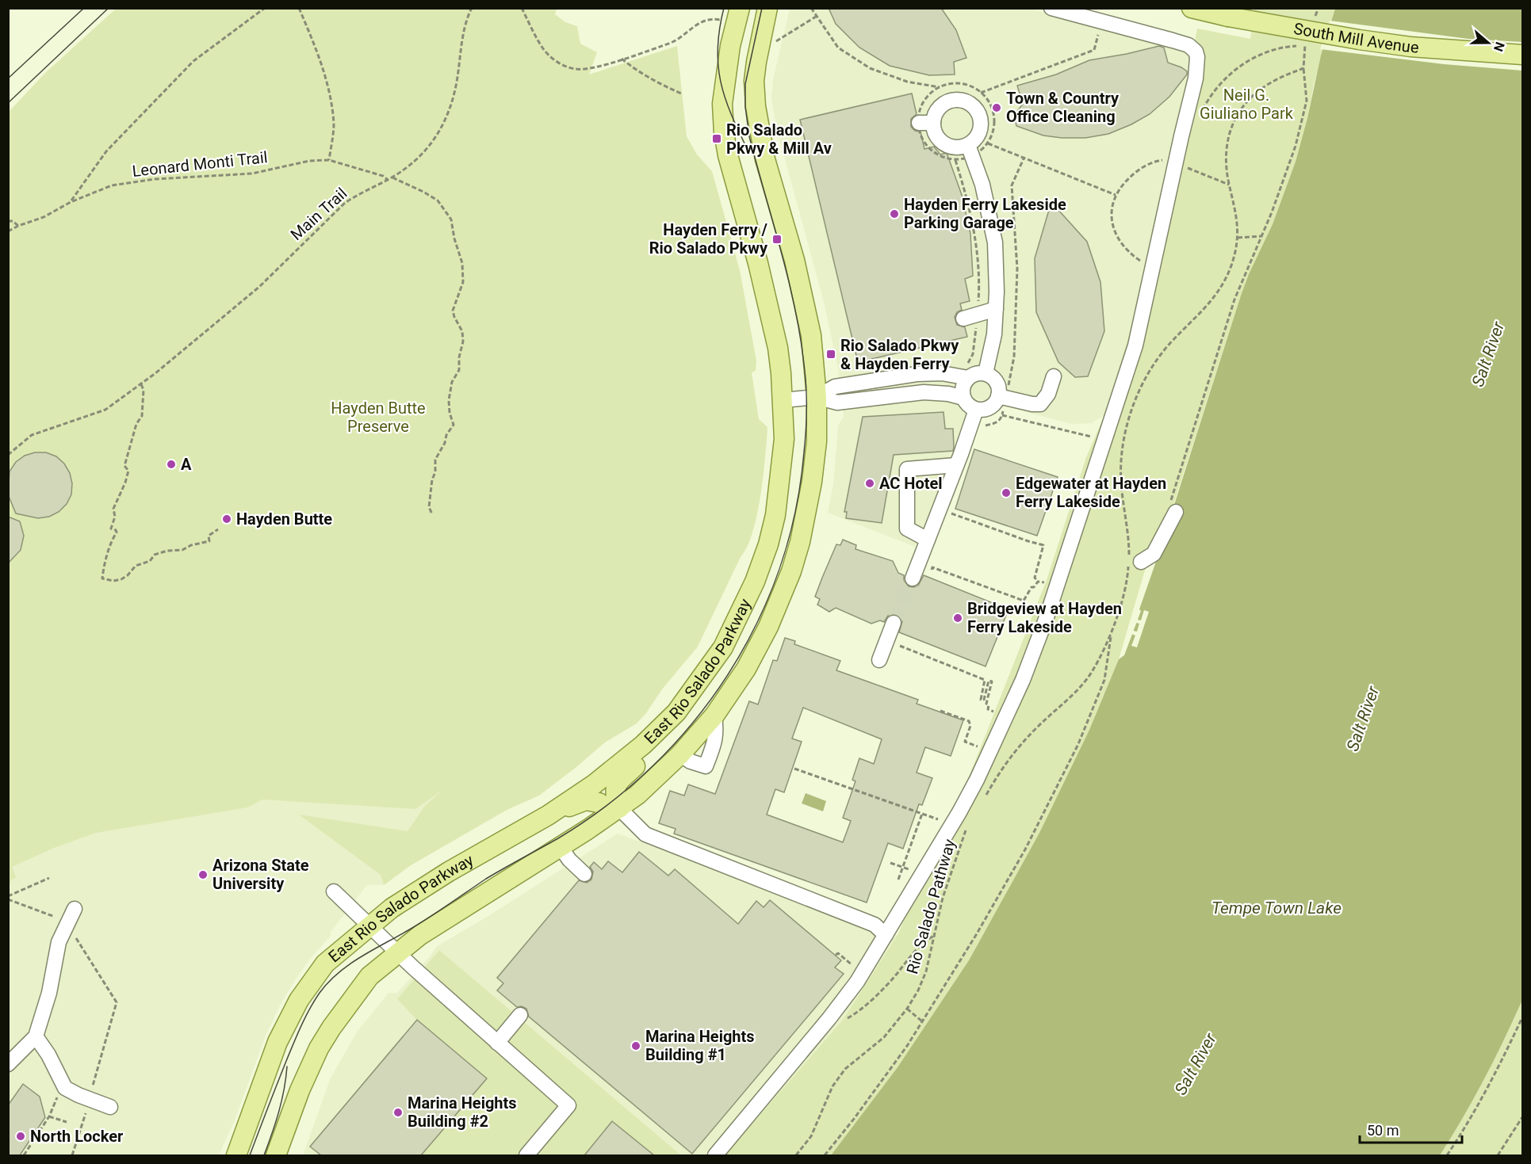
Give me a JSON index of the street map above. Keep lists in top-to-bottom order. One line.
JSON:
{"streets":{"main road":["South Mill Avenue","East Rio Salado Parkway"],"path":["Leonard Monti Trail","Main Trail","Rio Salado Pathway"]},"crossings":[["Leonard Monti Trail","Main Trail"]],"water":["Salt River","Tempe Town Lake"],"parks":["Neil G. Giuliano Park","Hayden Butte Preserve"],"places":{"other":["Town & Country Office Cleaning","Hayden Ferry Lakeside Parking Garage","A","AC Hotel","Edgewater at Hayden Ferry Lakeside","Hayden Butte","Bridgeview at Hayden Ferry Lakeside","Arizona State University","Marina Heights Building #1","Marina Heights Building #2","North Locker"],"transit":["Rio Salado Pkwy & Mill Av","Hayden Ferry / Rio Salado Pkwy","Rio Salado Pkwy & Hayden Ferry"]},"scale_bar":"50 m","north":"right"}
